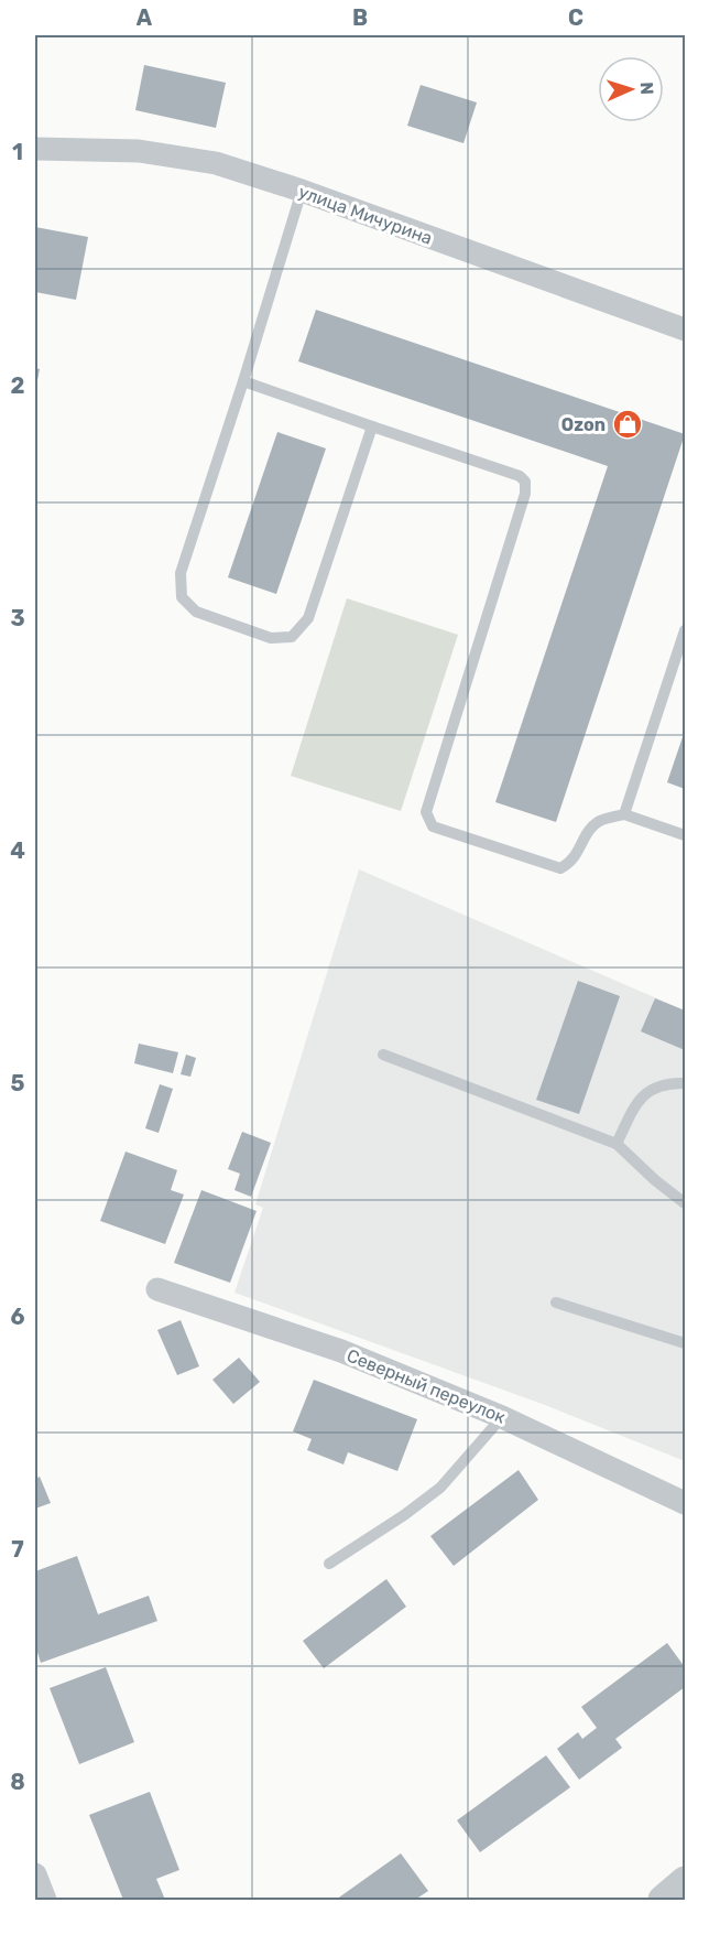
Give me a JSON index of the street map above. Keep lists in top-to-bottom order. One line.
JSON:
{"streets":{"street":["улица Мичурина","Северный переулок"]},"places":{"shop":["Ozon"]},"north":"right","grid":{"columns":["A","B","C"],"rows":["1","2","3","4","5","6","7","8"]}}
